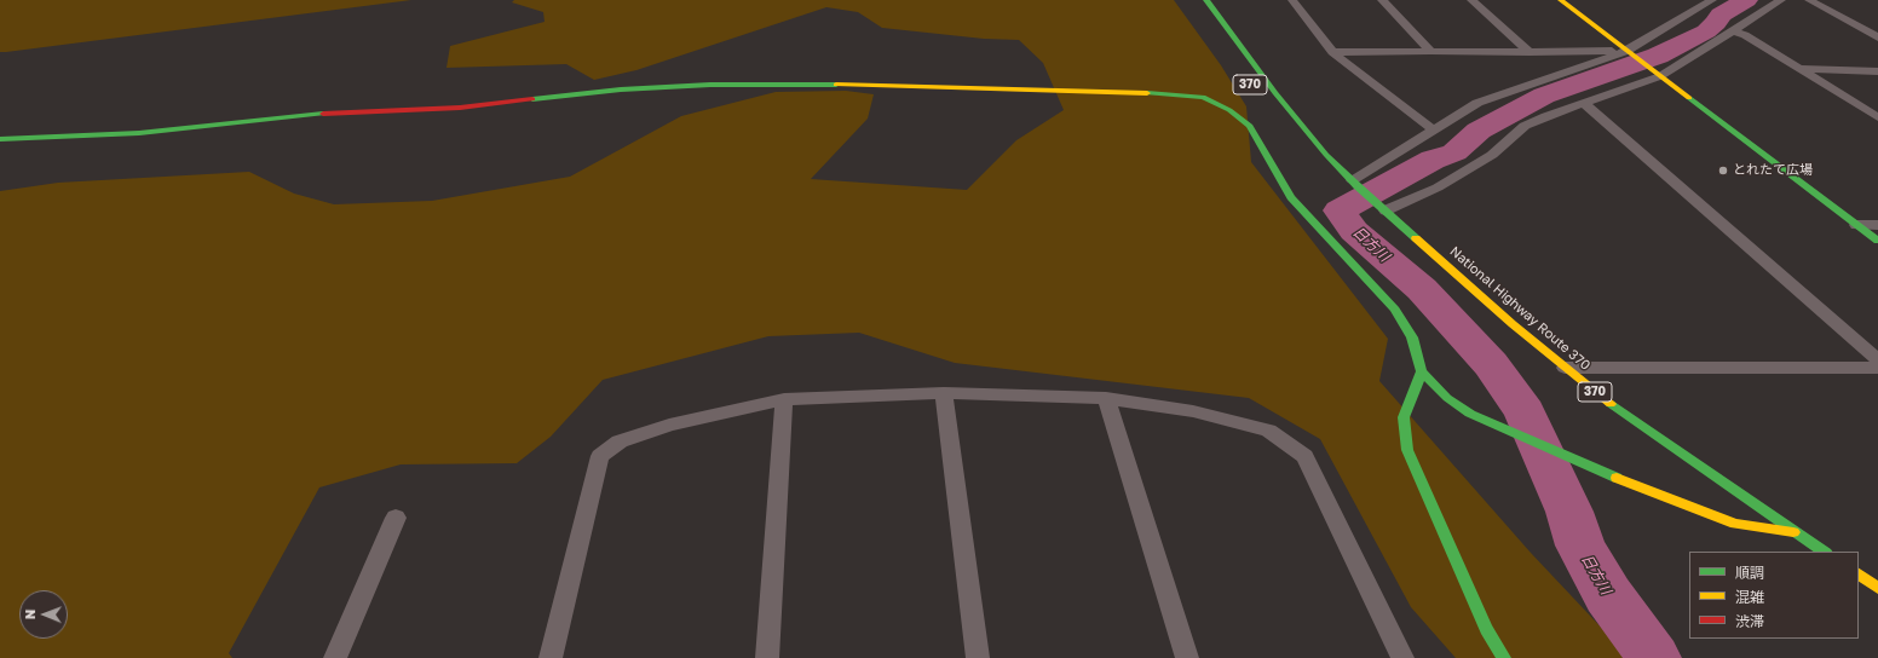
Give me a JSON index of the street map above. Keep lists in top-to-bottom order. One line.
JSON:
{"streets":{"main road":["370","National Highway Route 370"]},"water":["日方川"],"places":["とれたて広場"],"legend":["順調","混雑","渋滞"],"north":"left"}
